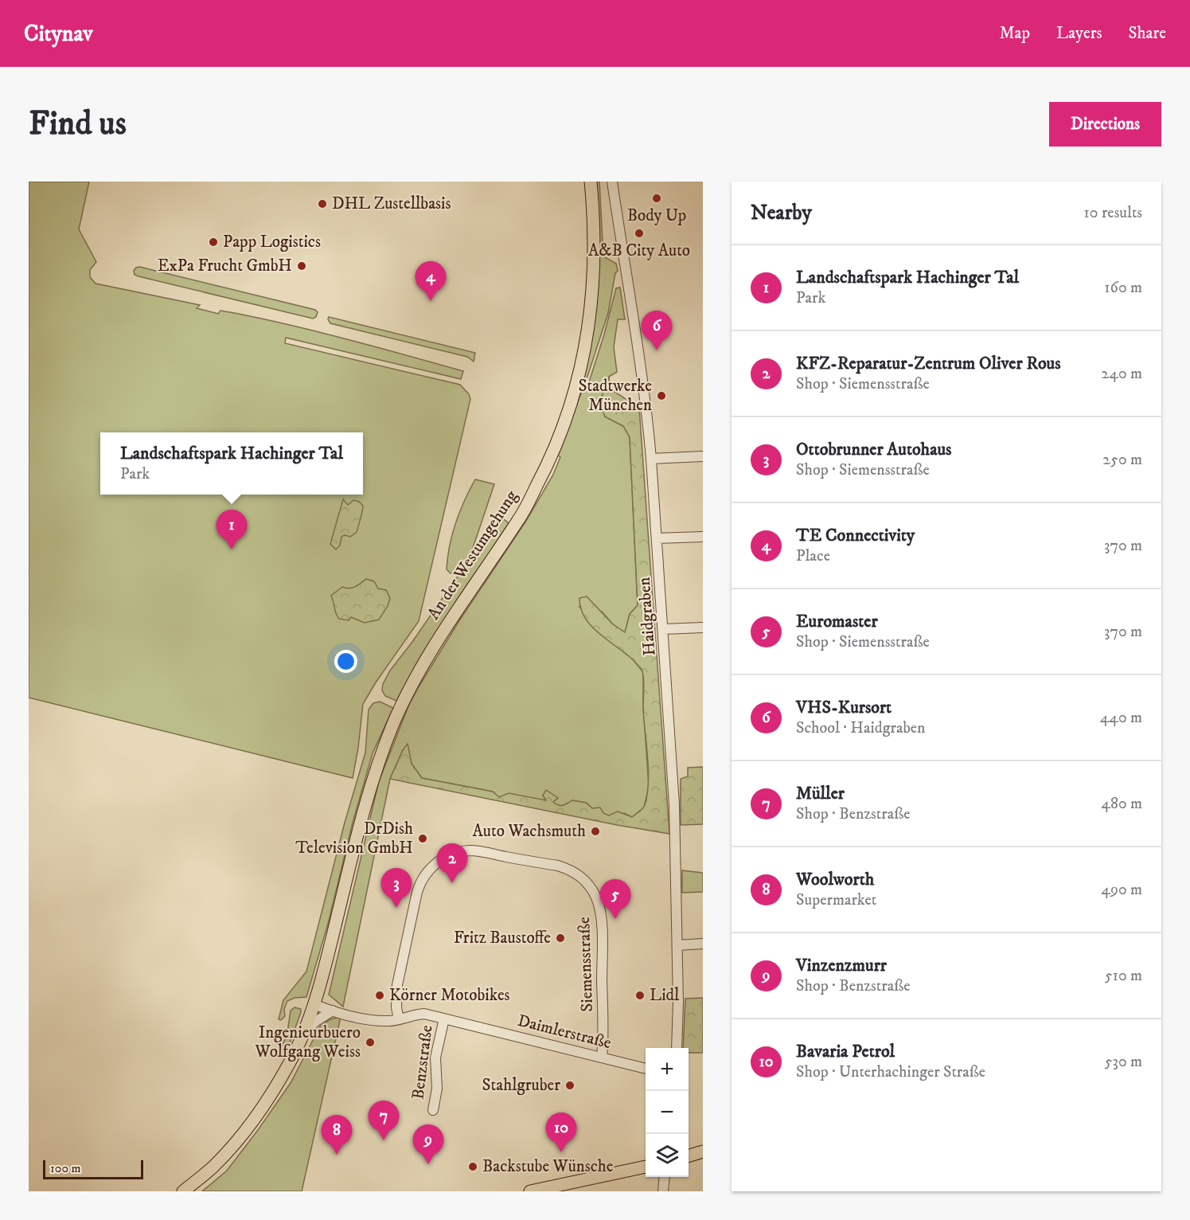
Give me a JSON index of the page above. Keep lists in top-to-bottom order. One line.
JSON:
{"streets":{"main road":["An der Westumgehung"],"street":["Haidgraben","Siemensstraße","Daimlerstraße","Benzstraße"]},"crossings":[["An der Westumgehung","Daimlerstraße"],["Siemensstraße","Daimlerstraße"],["Daimlerstraße","Benzstraße"]],"places":["Body Up","DHL Zustellbasis","A&B City Auto","Papp Logistics","ExPa Frucht GmbH","Stadtwerke München","Auto Wachsmuth","DrDish Television GmbH","Fritz Baustoffe","Körner Motobikes","Lidl","Ingenieurbuero Wolfgang Weiss","Stahlgruber","Backstube Wünsche"],"scale_bar":"100 m","page":{"header":"Citynav","nav":["Map","Layers","Share"],"buttons":"Directions","title":"Find us","heading":["Nearby","10 results"],"list":[{"mark":"1","name":"Landschaftspark Hachinger Tal","note":"Park","value":"160 m"},{"mark":"2","name":"KFZ-Reparatur-Zentrum Oliver Rous","note":"Shop · Siemensstraße","value":"240 m"},{"mark":"3","name":"Ottobrunner Autohaus","note":"Shop · Siemensstraße","value":"250 m"},{"mark":"4","name":"TE Connectivity","note":"Place","value":"370 m"},{"mark":"5","name":"Euromaster","note":"Shop · Siemensstraße","value":"370 m"},{"mark":"6","name":"VHS-Kursort","note":"School · Haidgraben","value":"440 m"},{"mark":"7","name":"Müller","note":"Shop · Benzstraße","value":"480 m"},{"mark":"8","name":"Woolworth","note":"Supermarket","value":"490 m"},{"mark":"9","name":"Vinzenzmurr","note":"Shop · Benzstraße","value":"510 m"},{"mark":"10","name":"Bavaria Petrol","note":"Shop · Unterhachinger Straße","value":"530 m"}],"pins":["4","6","1","2","3","5","7","10","8","9"],"popup":["Landschaftspark Hachinger Tal","Park"],"map_buttons":["+","−"],"scale":"100 m"}}
